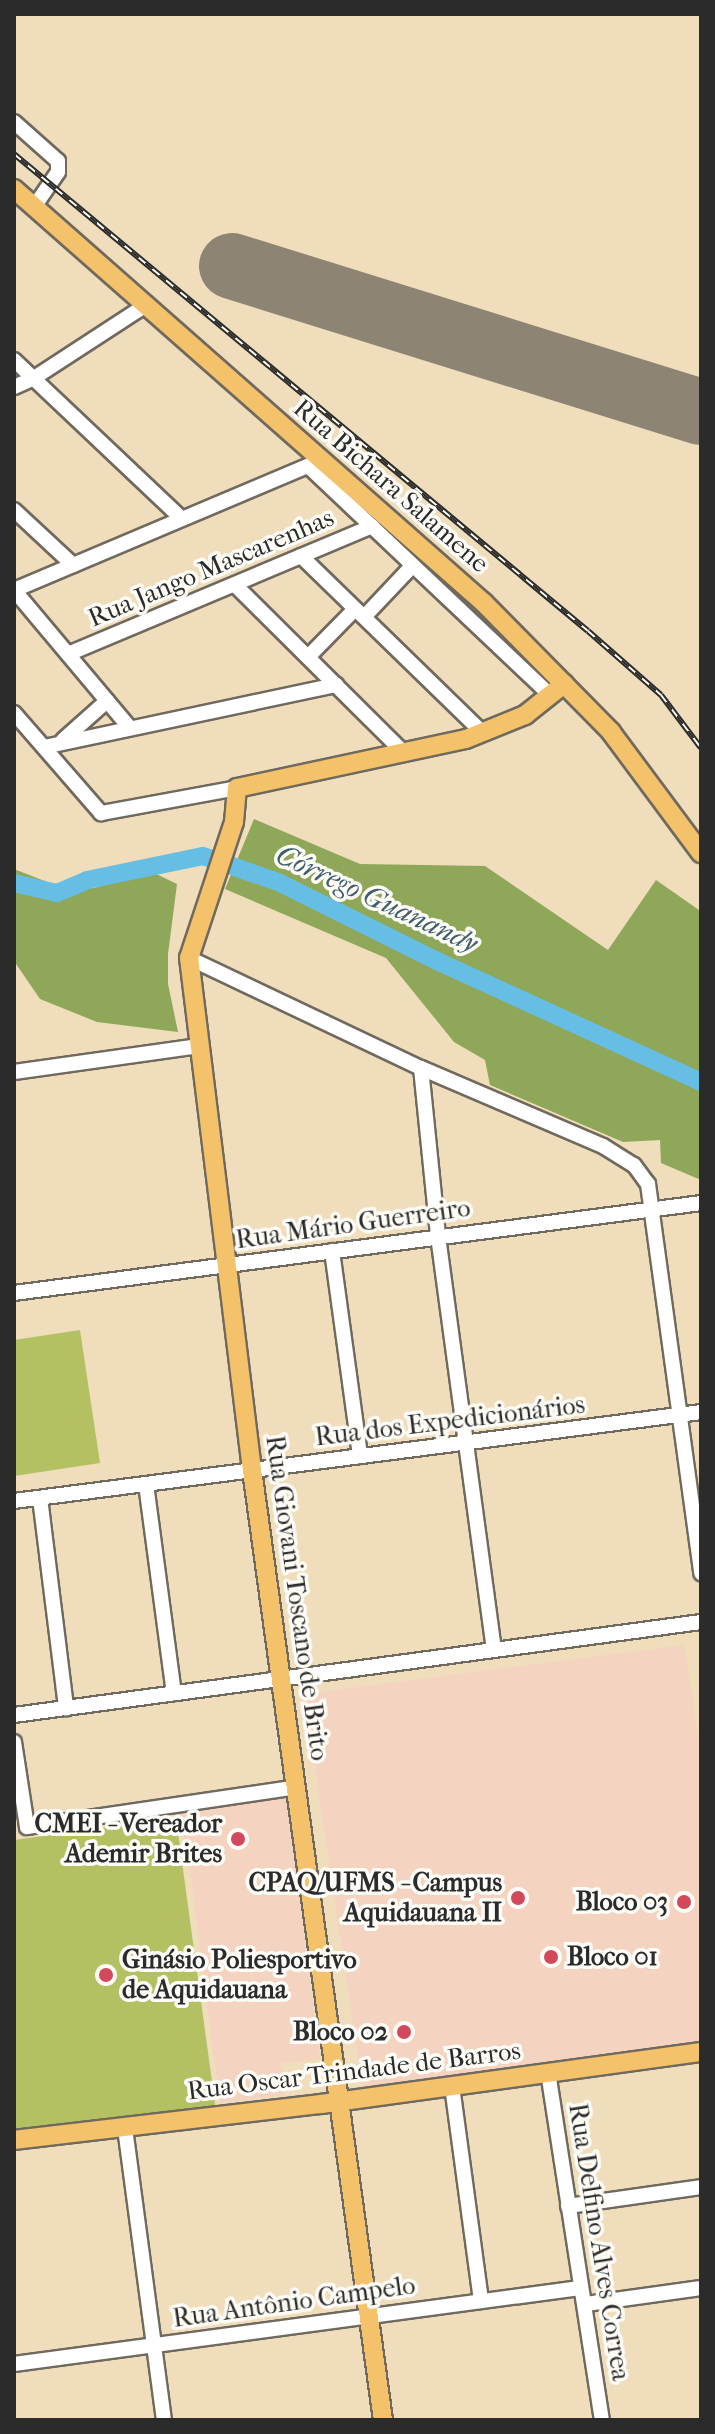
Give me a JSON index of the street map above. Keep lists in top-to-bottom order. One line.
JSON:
{"streets":{"main road":["Rua Bichara Salamene","Rua Giovani Toscano de Brito","Rua Oscar Trindade de Barros"],"street":["Rua Jango Mascarenhas","Rua Mário Guerreiro","Rua dos Expedicionários","Rua Delfino Alves Correa","Rua Antônio Campelo"]},"crossings":[["Rua Mário Guerreiro","Rua Giovani Toscano de Brito"],["Rua dos Expedicionários","Rua Giovani Toscano de Brito"],["Rua Giovani Toscano de Brito","Rua Oscar Trindade de Barros"],["Rua Giovani Toscano de Brito","Rua Antônio Campelo"],["Rua Oscar Trindade de Barros","Rua Delfino Alves Correa"],["Rua Delfino Alves Correa","Rua Antônio Campelo"]],"water":["Córrego Guanandy"],"places":["CMEI - Vereador Ademir Brites","CPAQ/UFMS - Campus Aquidauana II","Bloco 03","Bloco 01","Ginásio Poliesportivo de Aquidauana","Bloco 02"]}
